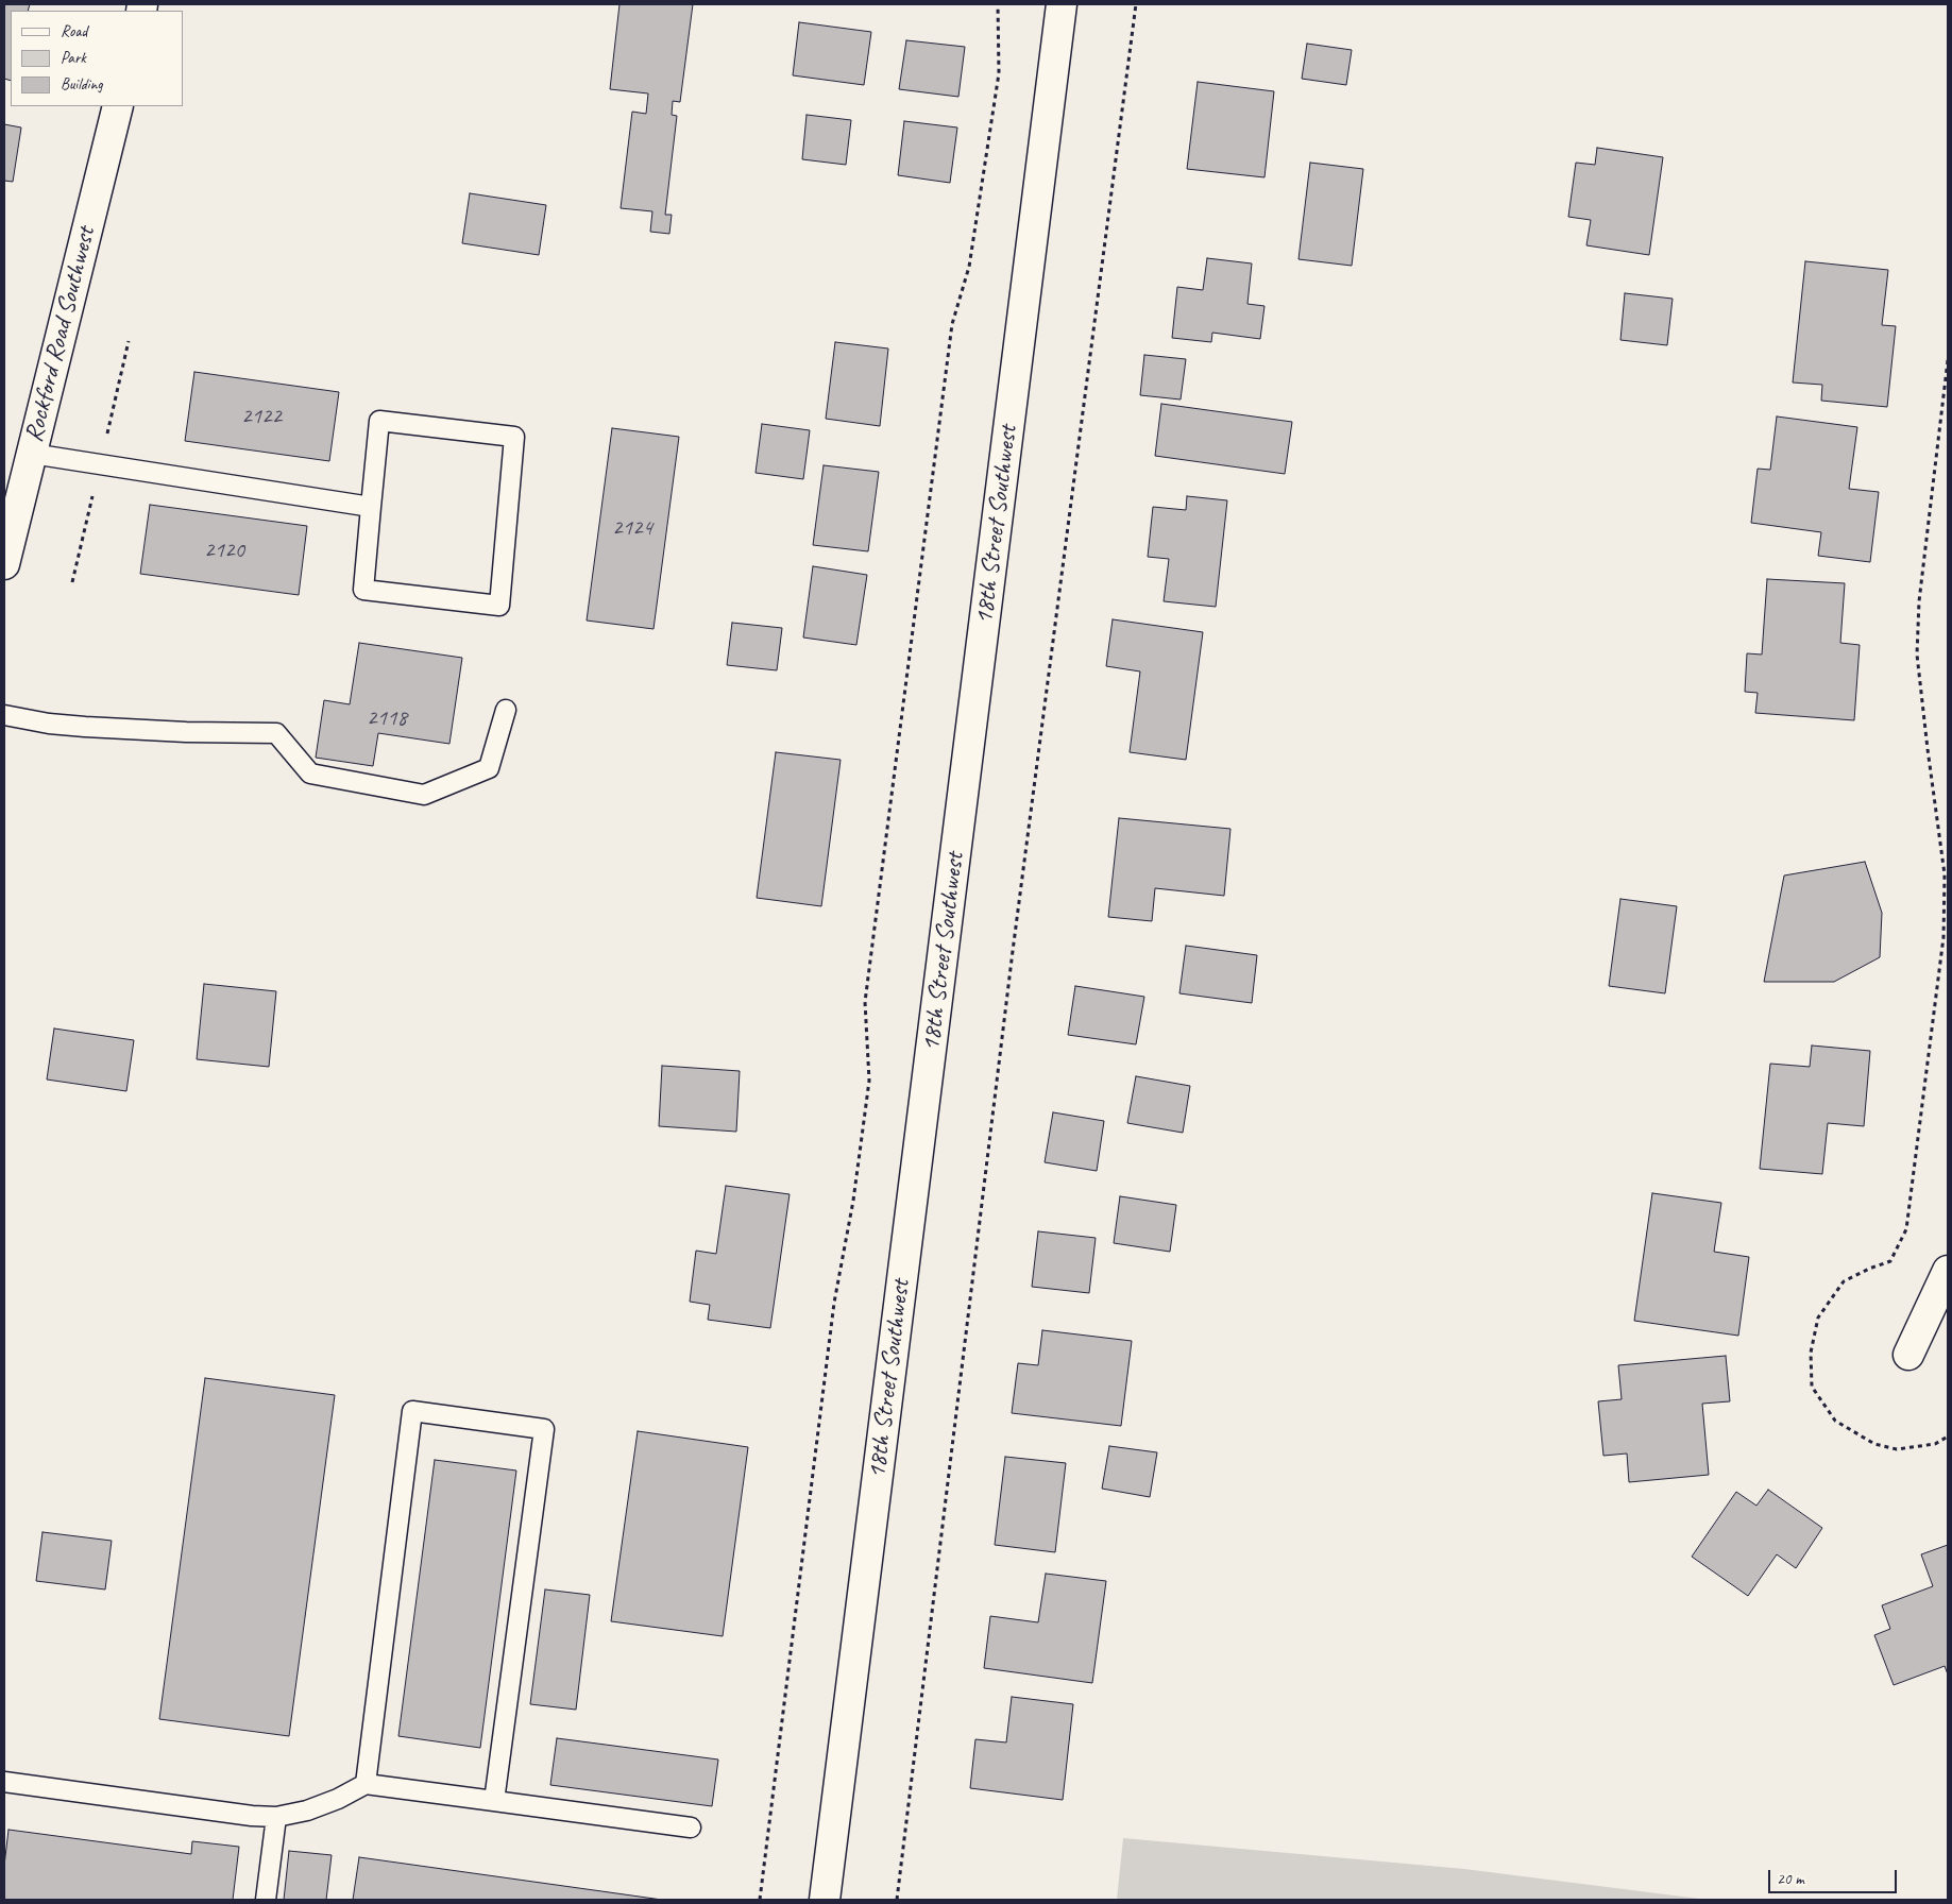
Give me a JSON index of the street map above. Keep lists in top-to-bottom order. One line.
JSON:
{"streets":{"street":["Rockford Road Southwest","18th Street Southwest"]},"house_numbers":["2122","2124","2120","2118"],"legend":["Road","Park","Building"],"scale_bar":"20 m"}
